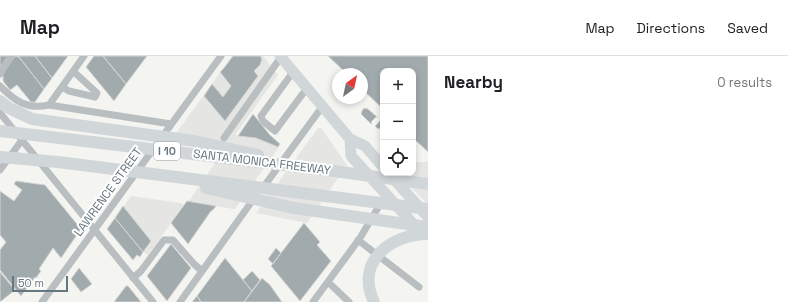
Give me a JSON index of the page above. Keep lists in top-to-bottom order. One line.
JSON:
{"streets":{"highway":["I 10","SANTA MONICA FREEWAY"],"street":["LAWRENCE STREET"]},"scale_bar":"50 m","north":"top right","page":{"header":"Map","nav":["Map","Directions","Saved"],"heading":["Nearby","0 results"],"map_buttons":["+","−"],"scale":"50 m"}}
